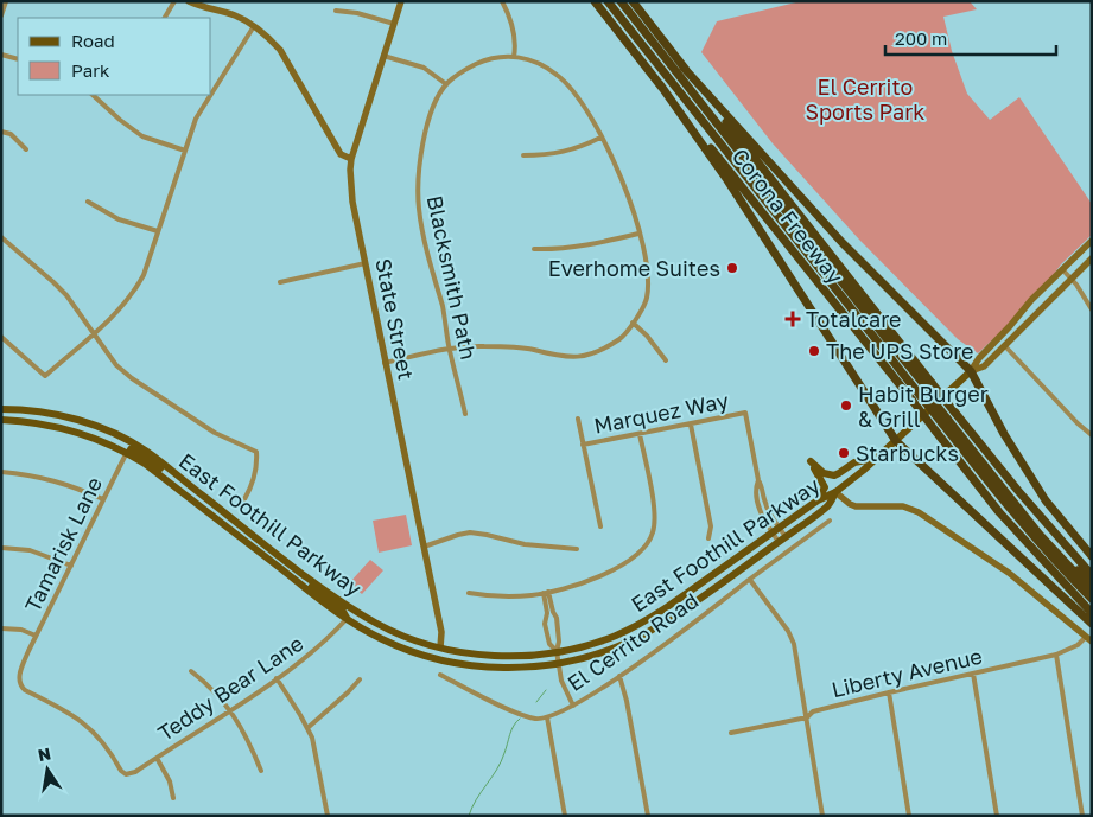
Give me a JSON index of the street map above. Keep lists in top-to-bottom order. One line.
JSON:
{"streets":{"highway":["Corona Freeway"],"main road":["East Foothill Parkway"],"street":["Blacksmith Path","State Street","Marquez Way","Tamarisk Lane","El Cerrito Road","Liberty Avenue","Teddy Bear Lane"]},"crossings":[["State Street","East Foothill Parkway"],["East Foothill Parkway","Tamarisk Lane"],["East Foothill Parkway","Teddy Bear Lane"],["Tamarisk Lane","Teddy Bear Lane"]],"parks":["El Cerrito Sports Park"],"places":{"other":["Everhome Suites","The UPS Store","Habit Burger & Grill","Starbucks"],"health":["Totalcare"]},"legend":["Road","Park"],"scale_bar":"200 m","north":"top"}
